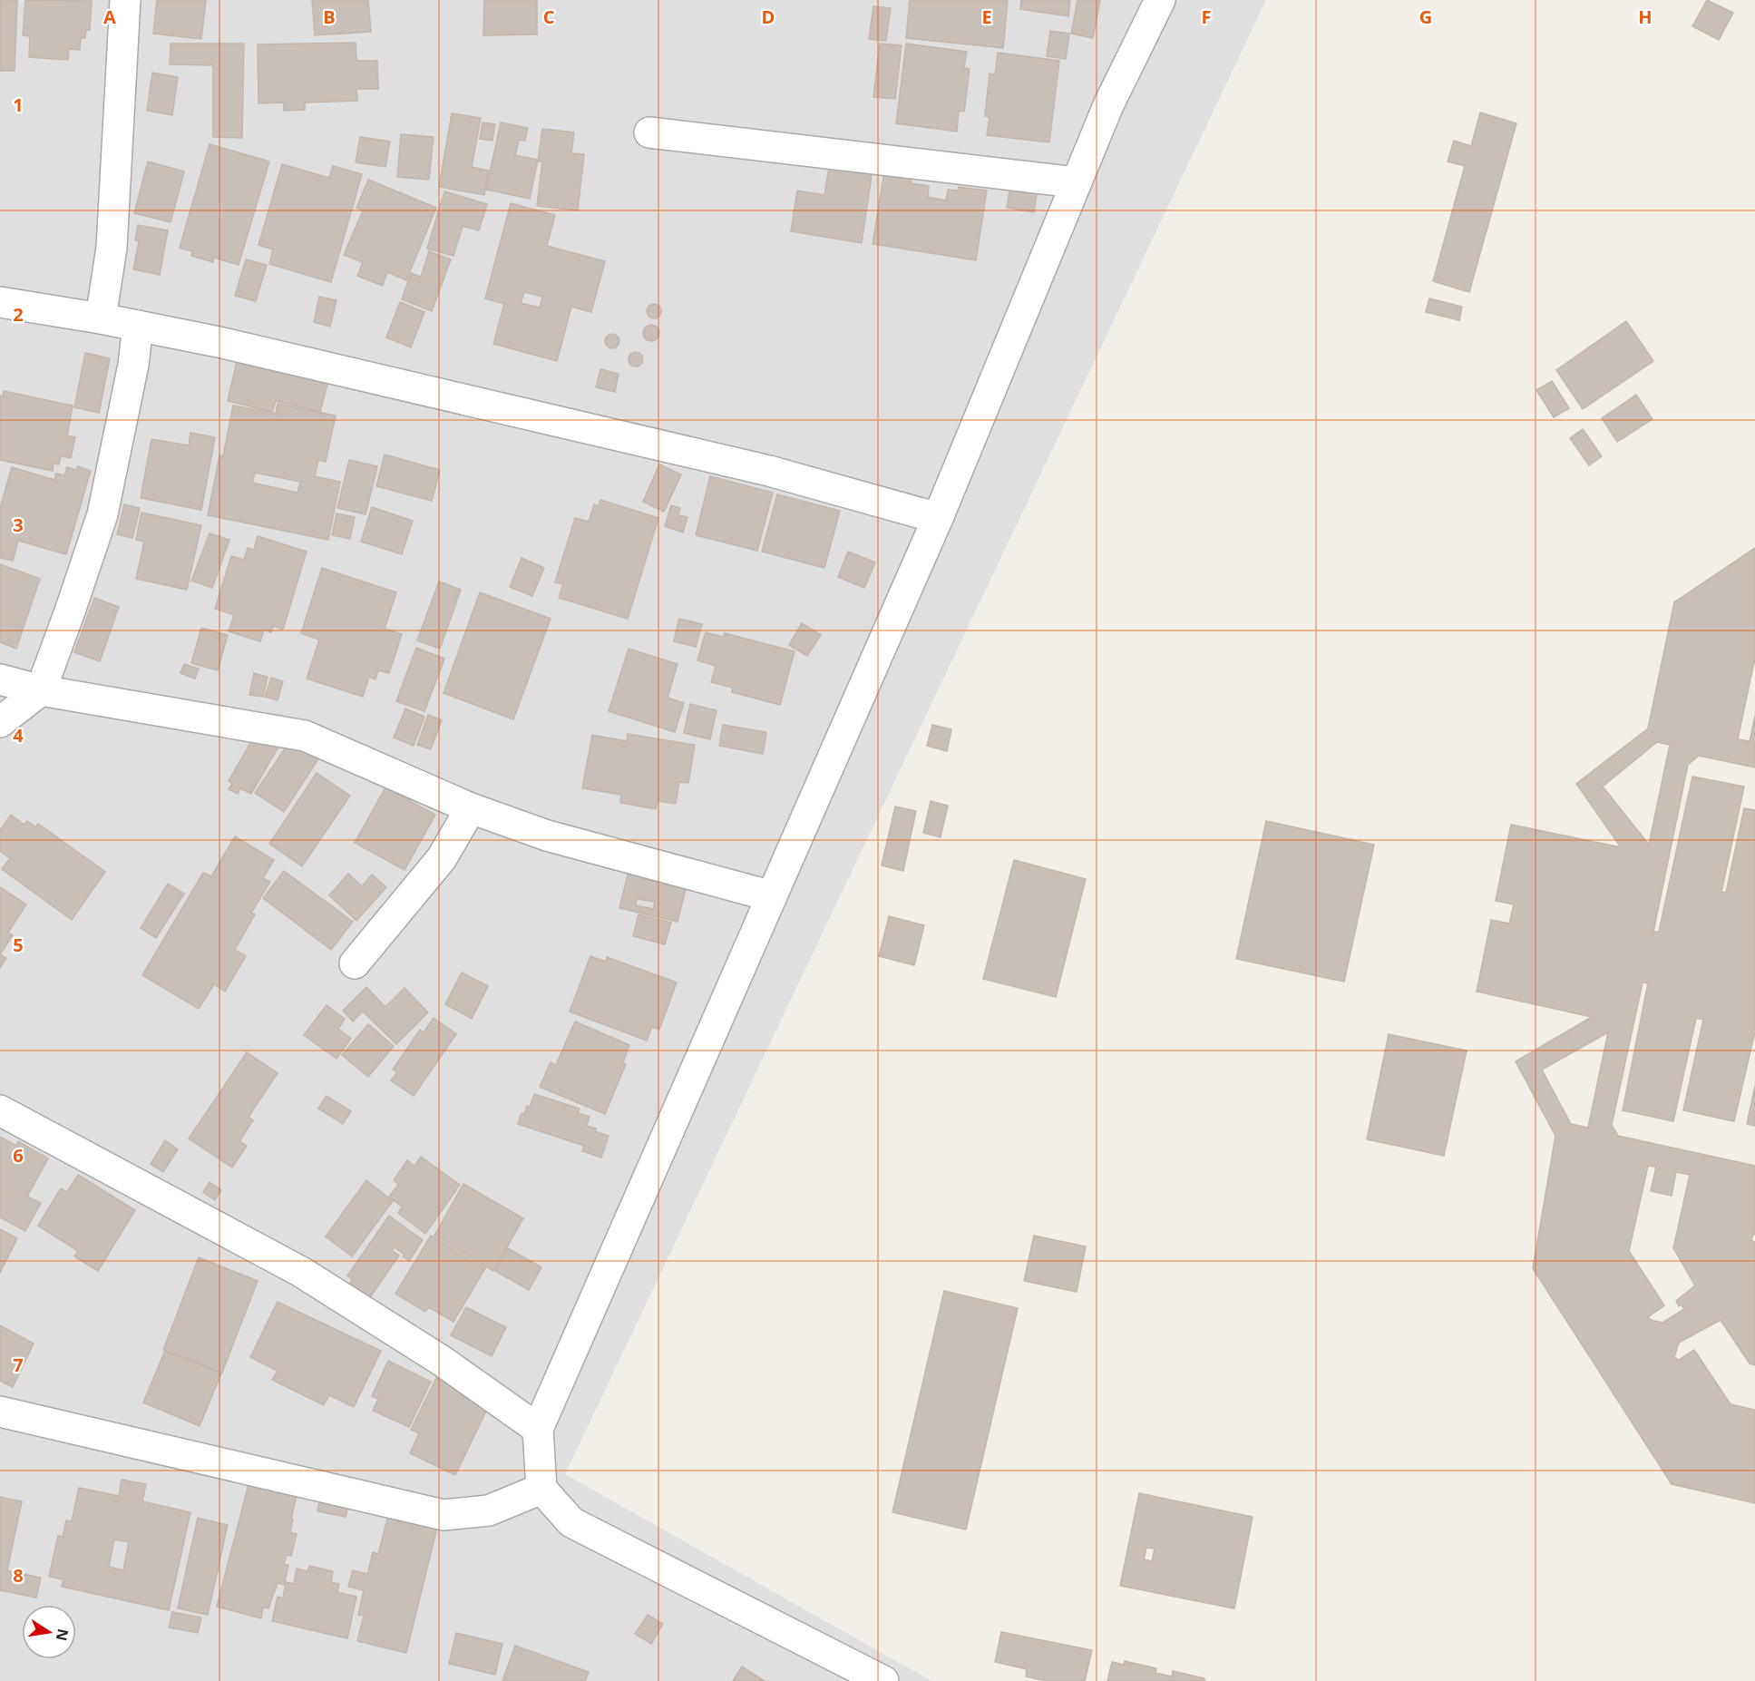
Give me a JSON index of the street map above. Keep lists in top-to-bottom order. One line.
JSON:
{"north":"right","grid":{"columns":["A","B","C","D","E","F","G","H"],"rows":["1","2","3","4","5","6","7","8"]}}
